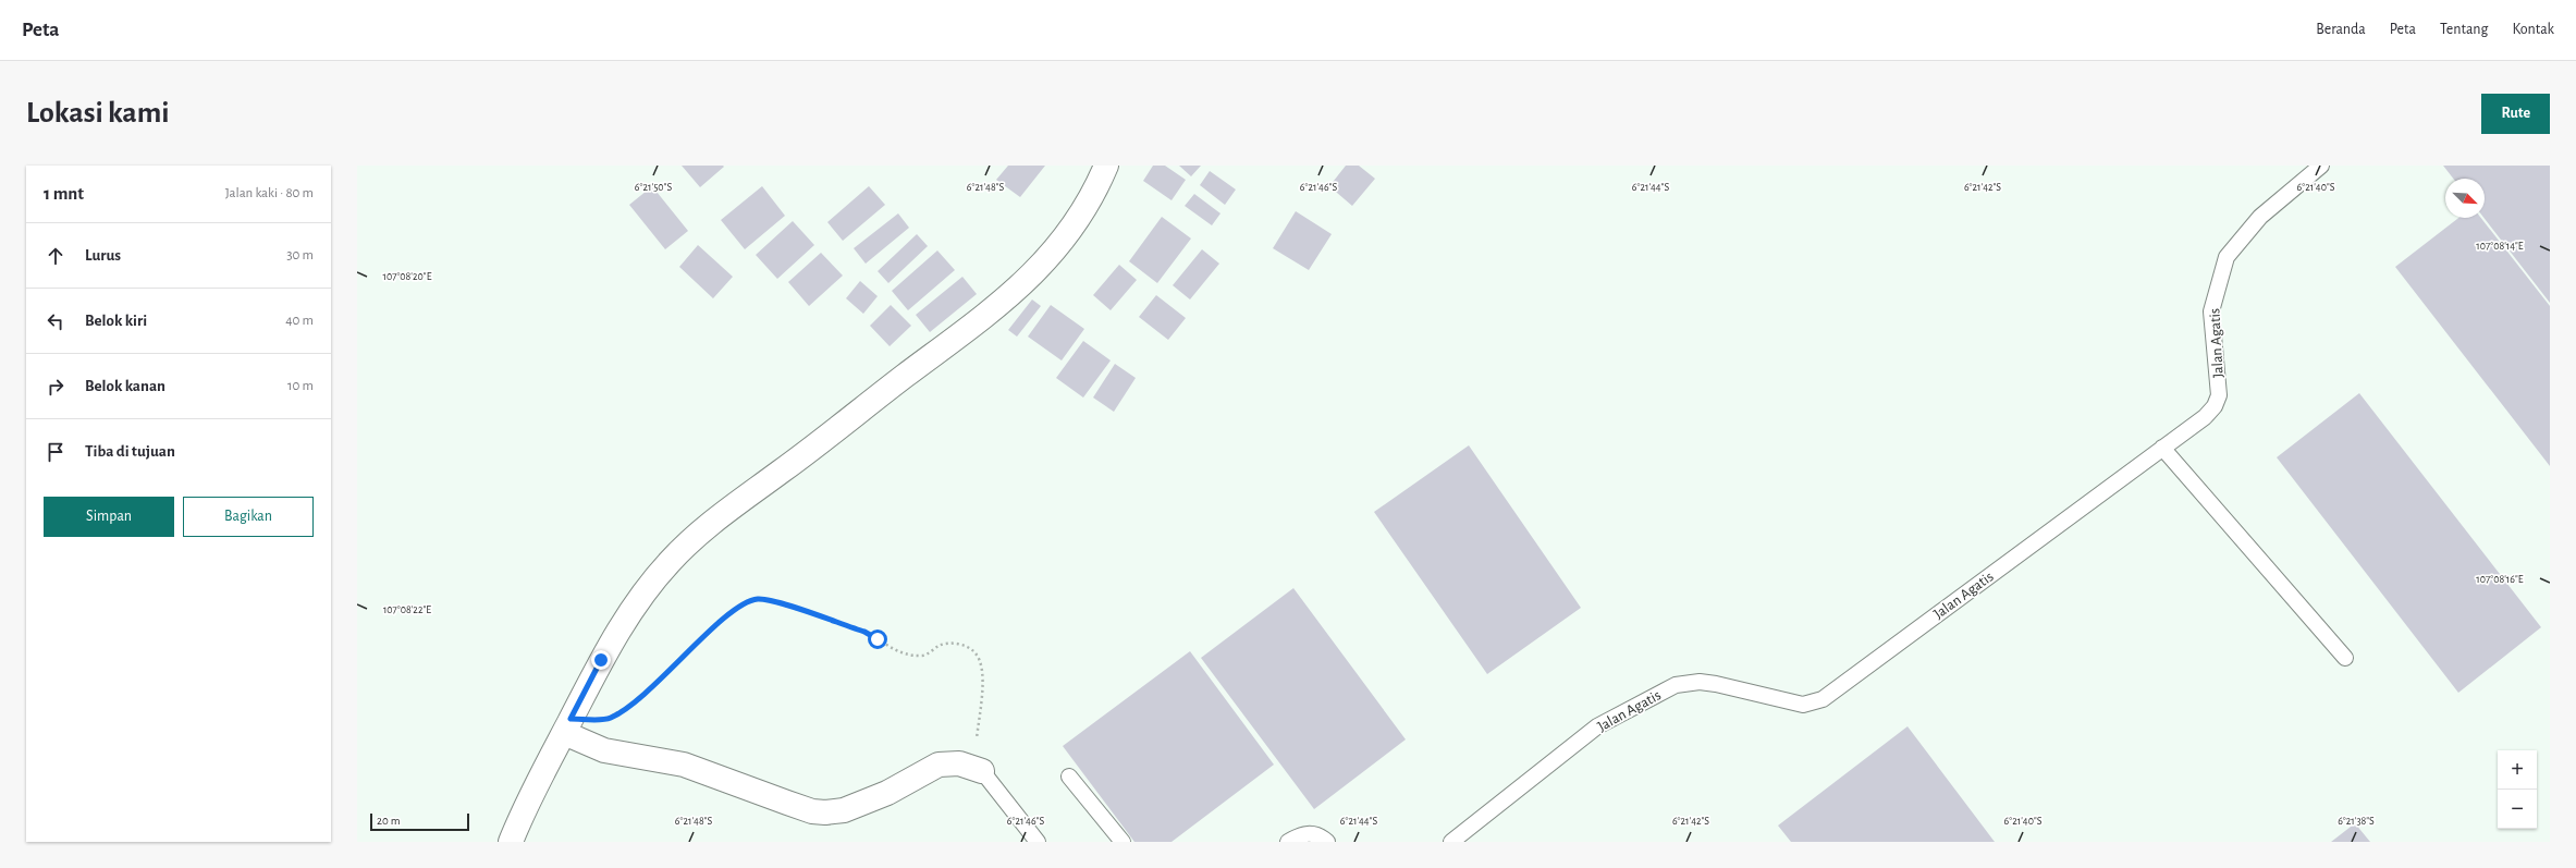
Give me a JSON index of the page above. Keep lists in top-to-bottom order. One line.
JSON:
{"streets":{"lane":["Jalan Agatis"]},"scale_bar":"20 m","north":"bottom right","page":{"header":"Peta","nav":["Beranda","Peta","Tentang","Kontak"],"buttons":["Rute",["Simpan","Bagikan"]],"title":"Lokasi kami","heading":["1 mnt","Jalan kaki · 80 m"],"list":[["Lurus","30 m"],["Belok kiri","40 m"],["Belok kanan","10 m"],"Tiba di tujuan"],"map_buttons":["+","−"],"scale":"20 m"},"coordinates":["6°21'50\"S","6°21'48\"S","6°21'46\"S","6°21'42\"S","6°21'44\"S","6°21'40\"S","107°08'14\"E","107°08'20\"E","107°08'16\"E","107°08'22\"E","6°21'38\"S"]}
